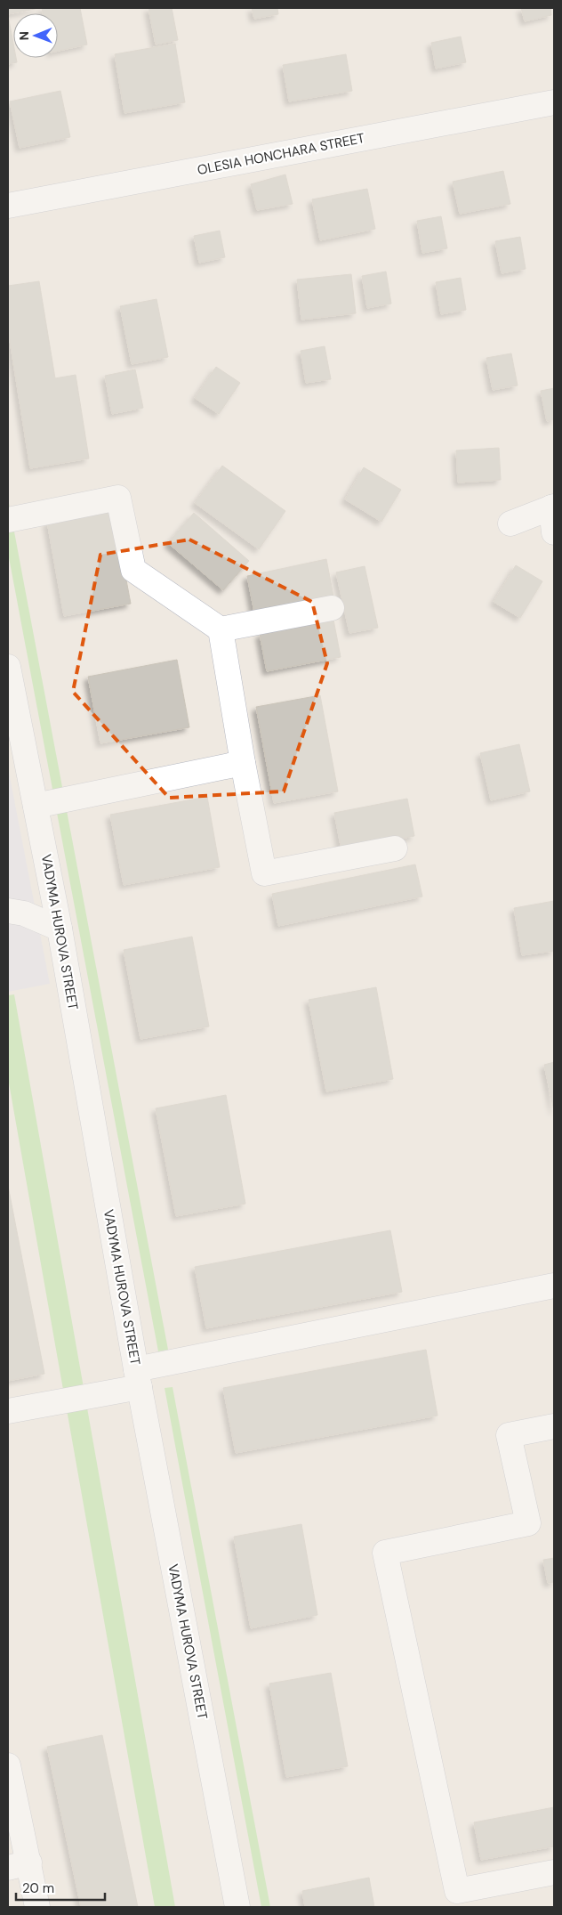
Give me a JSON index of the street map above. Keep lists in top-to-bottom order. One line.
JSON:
{"streets":{"street":["OLESIA HONCHARA STREET","VADYMA HUROVA STREET"]},"scale_bar":"20 m","north":"left"}
